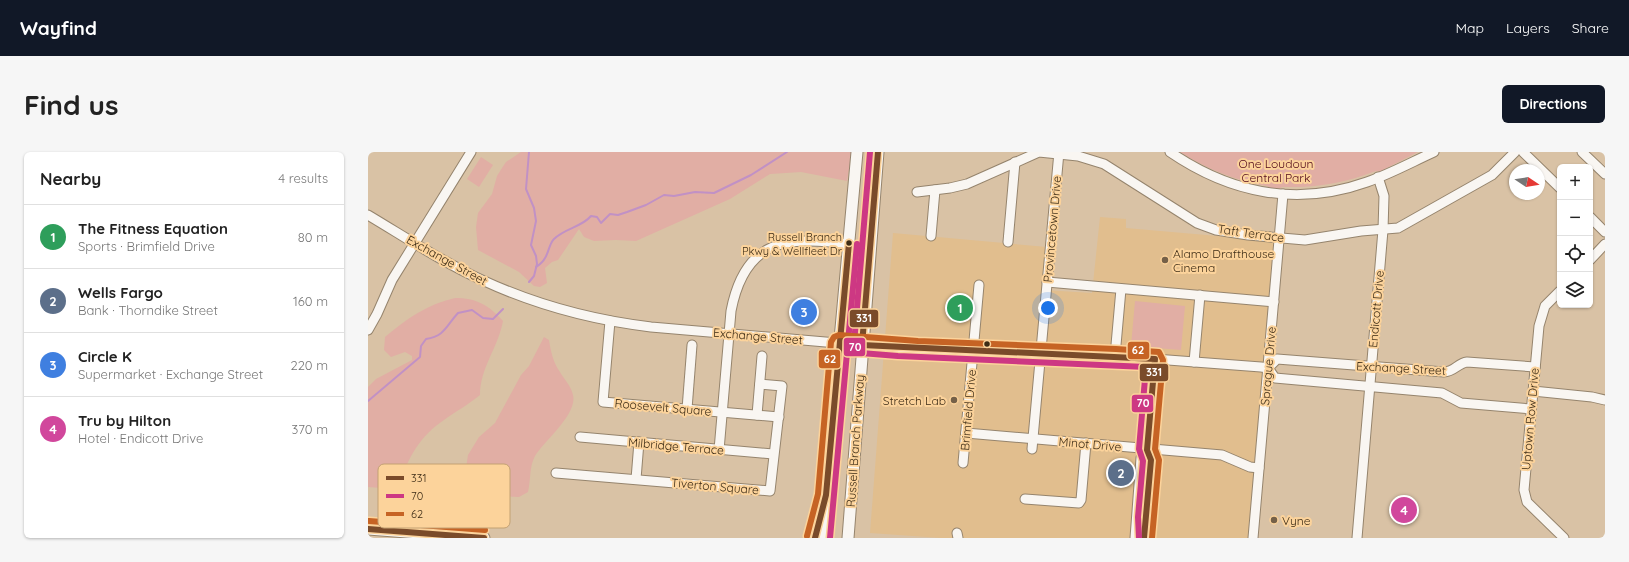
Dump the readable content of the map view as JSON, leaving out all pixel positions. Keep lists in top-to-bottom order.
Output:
{
  "streets": {
    "main road": ["Russell Branch Parkway"],
    "street": [
      "Provincetown Drive",
      "Taft Terrace",
      "Exchange Street",
      "Endicott Drive",
      "Sprague Drive",
      "Roosevelt Square",
      "Brimfield Drive",
      "Uptown Row Drive",
      "Minot Drive",
      "Milbridge Terrace",
      "Tiverton Square"
    ]
  },
  "crossings": [
    ["Provincetown Drive", "Taft Terrace"],
    ["Provincetown Drive", "Exchange Street"],
    ["Provincetown Drive", "Minot Drive"],
    ["Taft Terrace", "Endicott Drive"],
    ["Taft Terrace", "Sprague Drive"],
    ["Exchange Street", "Endicott Drive"],
    ["Exchange Street", "Sprague Drive"],
    ["Exchange Street", "Roosevelt Square"],
    ["Exchange Street", "Brimfield Drive"],
    ["Exchange Street", "Uptown Row Drive"],
    ["Exchange Street", "Russell Branch Parkway"],
    ["Sprague Drive", "Minot Drive"],
    ["Roosevelt Square", "Tiverton Square"],
    ["Brimfield Drive", "Minot Drive"],
    ["Milbridge Terrace", "Tiverton Square"]
  ],
  "parks": ["One Loudoun Central Park"],
  "places": [
    "Russell Branch Pkwy & Wellfleet Dr",
    "Alamo Drafthouse Cinema",
    "Stretch Lab",
    "Vyne"
  ],
  "lines": ["transit line 331", "transit line 70", "transit line 62"],
  "legend": ["331", "70", "62"],
  "north": "right",
  "page": {
    "header": "Wayfind",
    "nav": ["Map", "Layers", "Share"],
    "buttons": "Directions",
    "title": "Find us",
    "heading": ["Nearby", "4 results"],
    "map_buttons": ["+", "−"],
    "list": [
      {
        "mark": "1",
        "name": "The Fitness Equation",
        "note": "Sports · Brimfield Drive",
        "value": "80 m"
      },
      {
        "mark": "2",
        "name": "Wells Fargo",
        "note": "Bank · Thorndike Street",
        "value": "160 m"
      },
      {
        "mark": "3",
        "name": "Circle K",
        "note": "Supermarket · Exchange Street",
        "value": "220 m"
      },
      {
        "mark": "4",
        "name": "Tru by Hilton",
        "note": "Hotel · Endicott Drive",
        "value": "370 m"
      }
    ],
    "pins": [
      "1",
      "3",
      "2",
      "4"
    ]
  }
}
